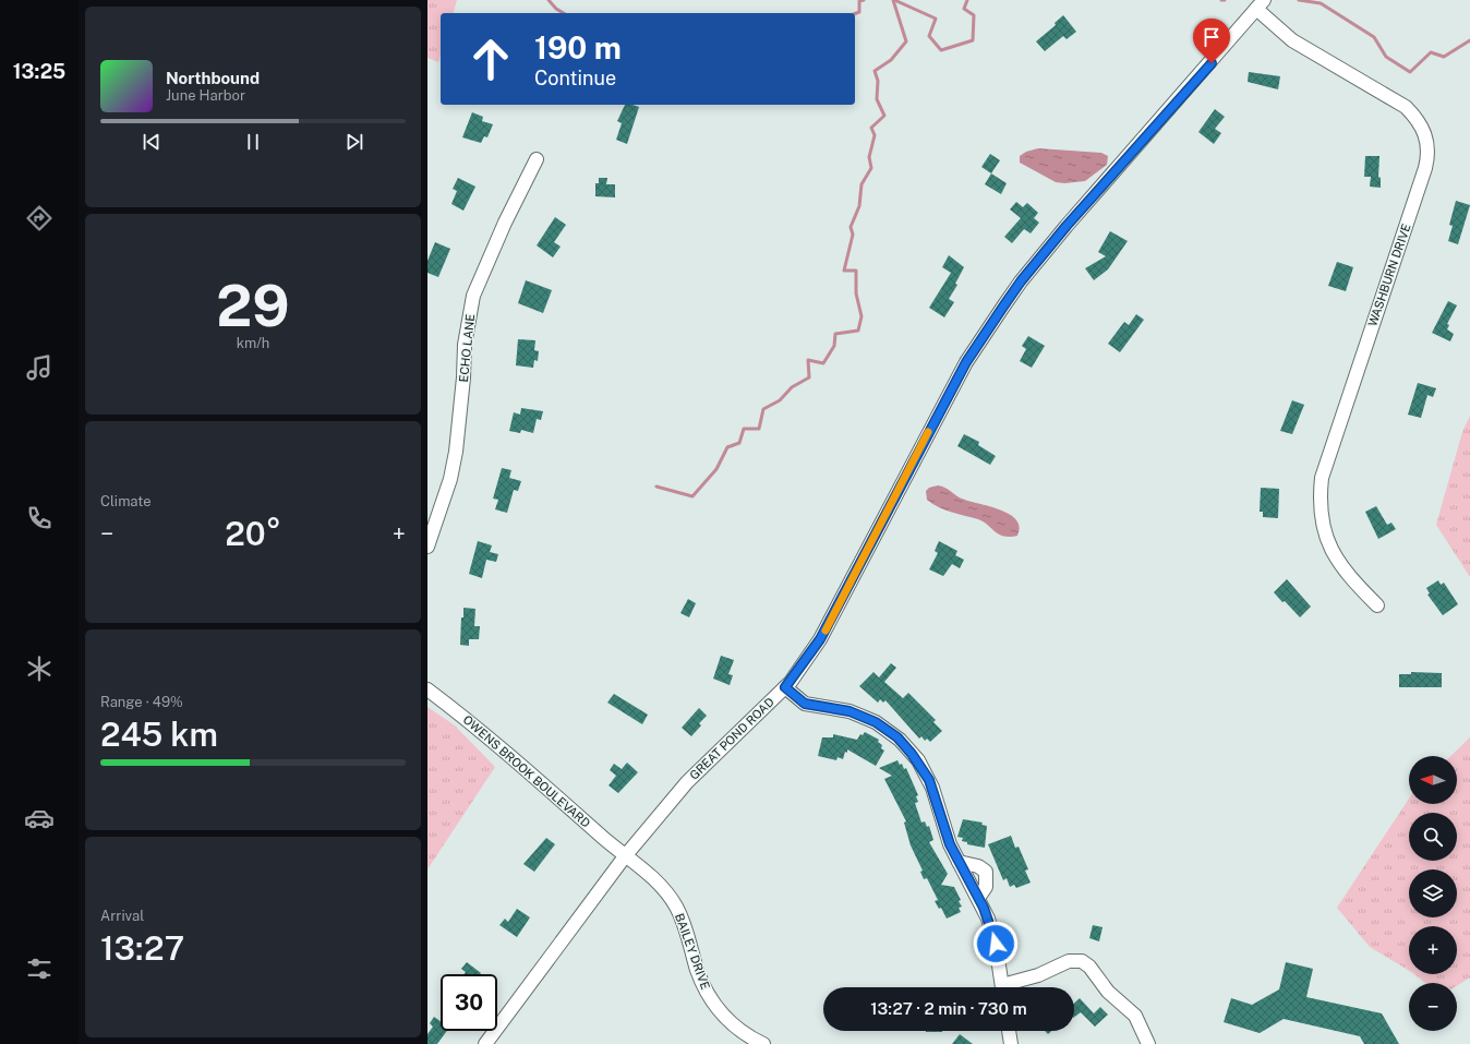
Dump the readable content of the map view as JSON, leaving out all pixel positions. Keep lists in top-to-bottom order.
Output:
{
  "streets": {
    "street": [
      "WASHBURN DRIVE",
      "ECHO LANE",
      "GREAT POND ROAD",
      "OWENS BROOK BOULEVARD",
      "BAILEY DRIVE"
    ]
  },
  "crossings": [
    ["WASHBURN DRIVE", "GREAT POND ROAD"],
    ["GREAT POND ROAD", "OWENS BROOK BOULEVARD"],
    ["GREAT POND ROAD", "BAILEY DRIVE"],
    ["OWENS BROOK BOULEVARD", "BAILEY DRIVE"]
  ],
  "north": "left",
  "page": {
    "tabs": "13:25",
    "turn": ["190 m", "Continue"],
    "song": ["Northbound", "June Harbor"],
    "tile": [
      ["29", "km/h"],
      "Climate",
      ["Range · 49%", "245 km"],
      ["Arrival", "13:27"]
    ],
    "heat": ["−", "20°", "+"],
    "map_buttons": ["+", "−"],
    "limit": "30",
    "trip": "13:27 · 2 min · 730 m"
  }
}
